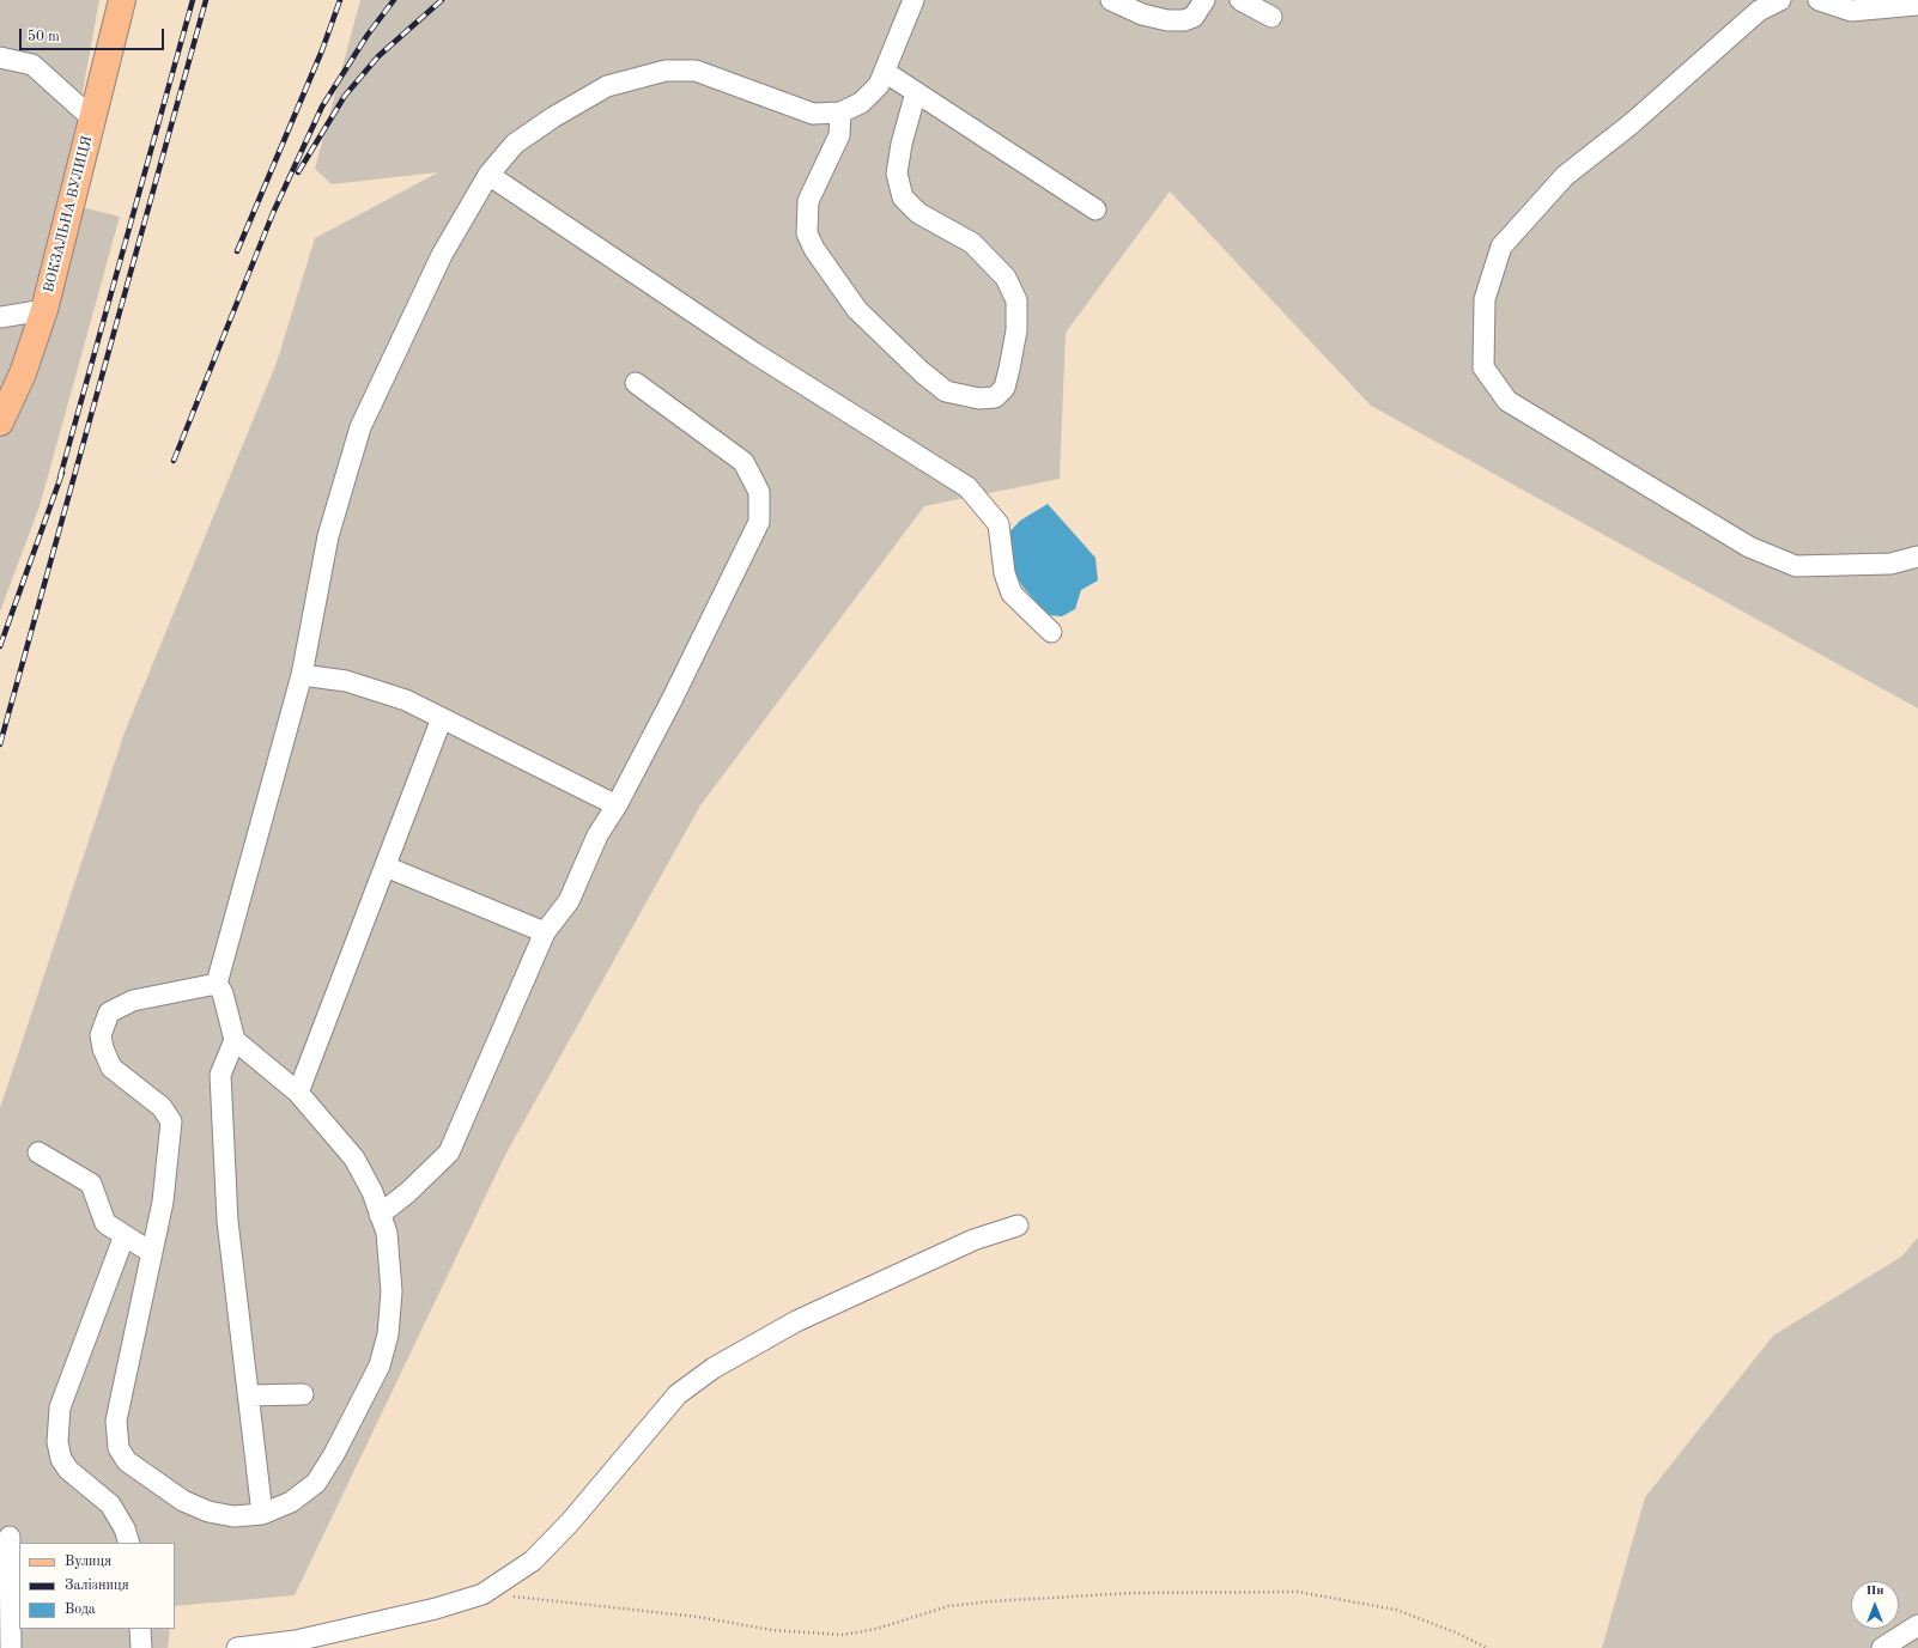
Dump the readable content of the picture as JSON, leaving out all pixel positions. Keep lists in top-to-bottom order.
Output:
{
  "streets": {
    "main road": ["ВОКЗАЛЬНА ВУЛИЦЯ"]
  },
  "legend": ["Вулиця", "Залізниця", "Вода"],
  "scale_bar": "50 m",
  "north": "top"
}
